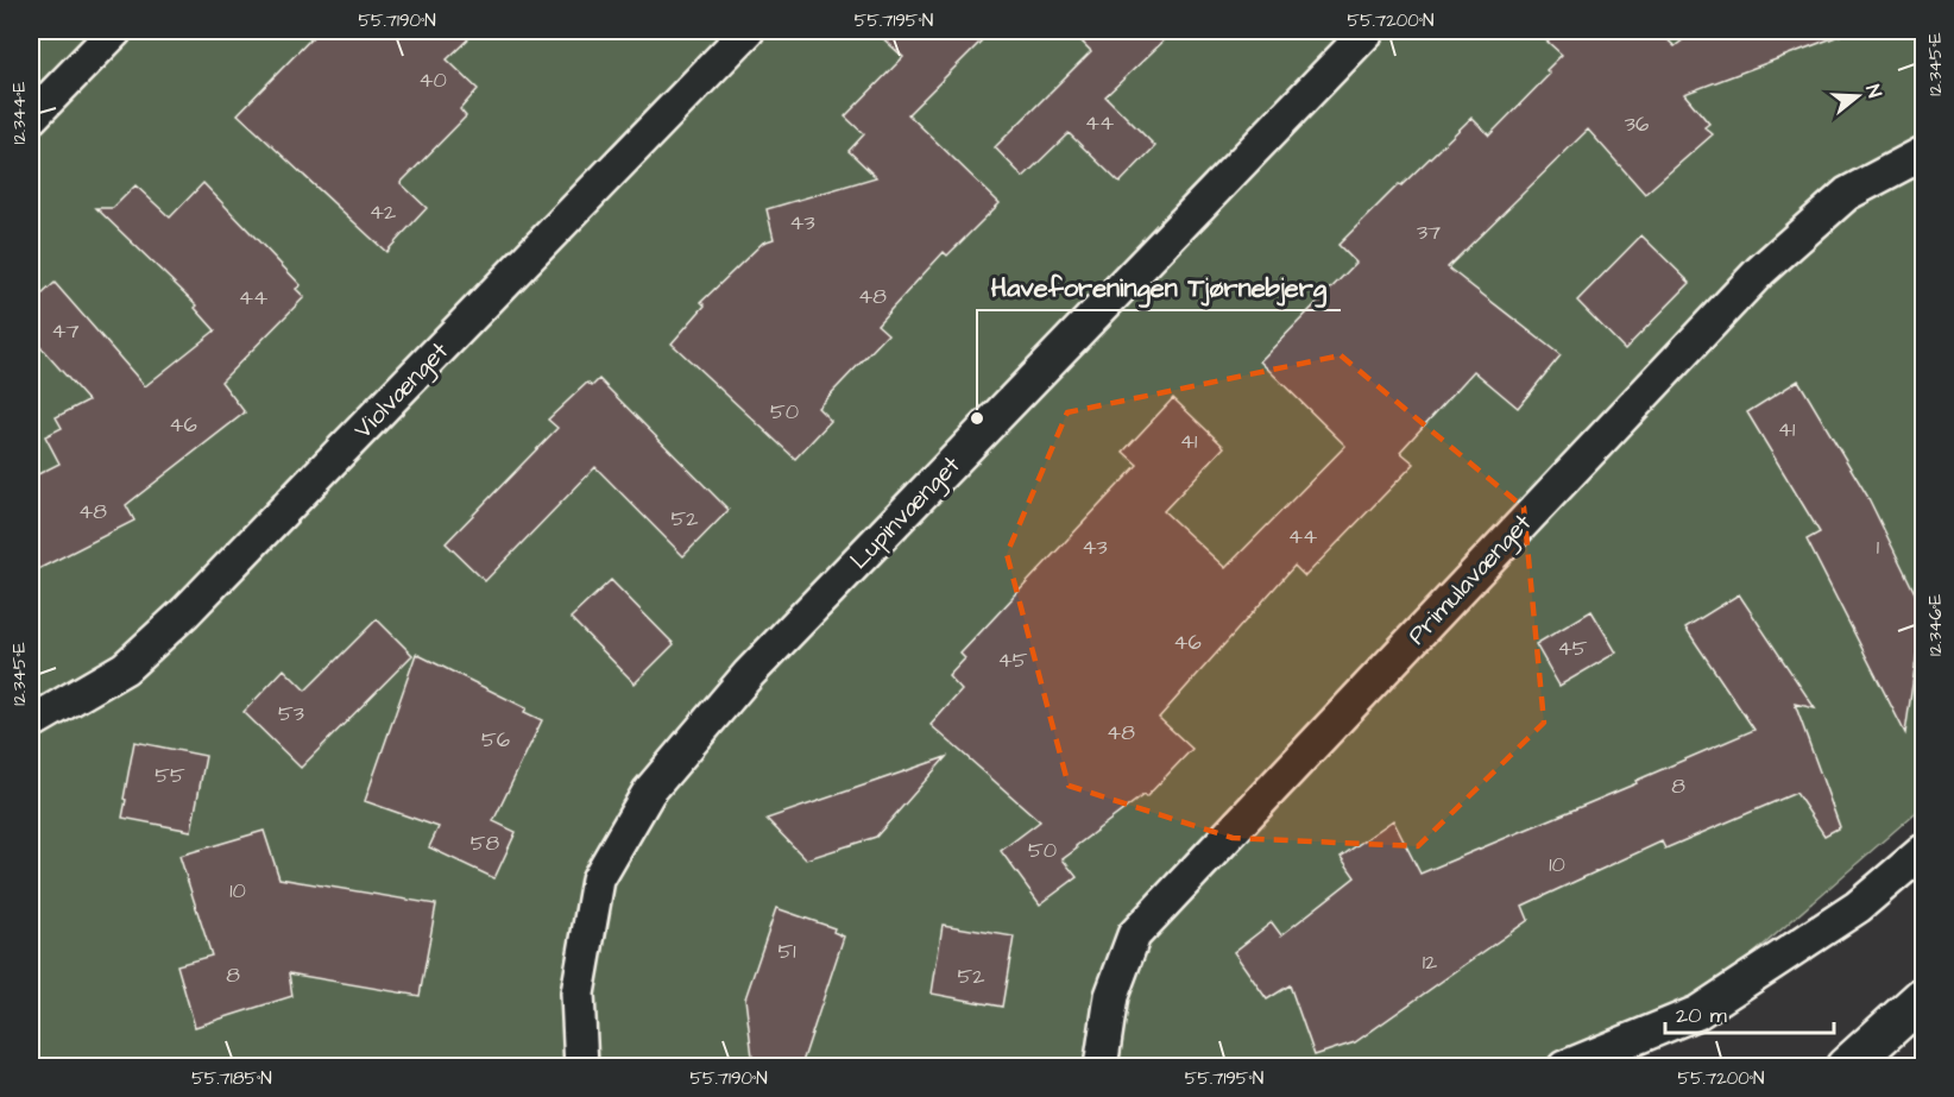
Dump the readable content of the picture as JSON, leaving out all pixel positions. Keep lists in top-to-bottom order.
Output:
{
  "streets": {
    "lane": ["Violvænget", "Lupinvænget", "Primulavænget"]
  },
  "places": ["Haveforeningen Tjørnebjerg"],
  "house_numbers": [
    "40",
    "44",
    "36",
    "42",
    "43",
    "37",
    "48",
    "44",
    "47",
    "50",
    "46",
    "41",
    "41",
    "48",
    "52",
    "44",
    "43",
    "1",
    "46",
    "45",
    "45",
    "53",
    "48",
    "56",
    "55",
    "8",
    "58",
    "50",
    "10",
    "10",
    "51",
    "12",
    "8",
    "52"
  ],
  "scale_bar": "20 m",
  "north": "right",
  "coordinates": [
    "55.7190°N",
    "55.7195°N",
    "55.7200°N",
    "12.345°E",
    "12.344°E",
    "12.346°E",
    "55.7185°N"
  ]
}
